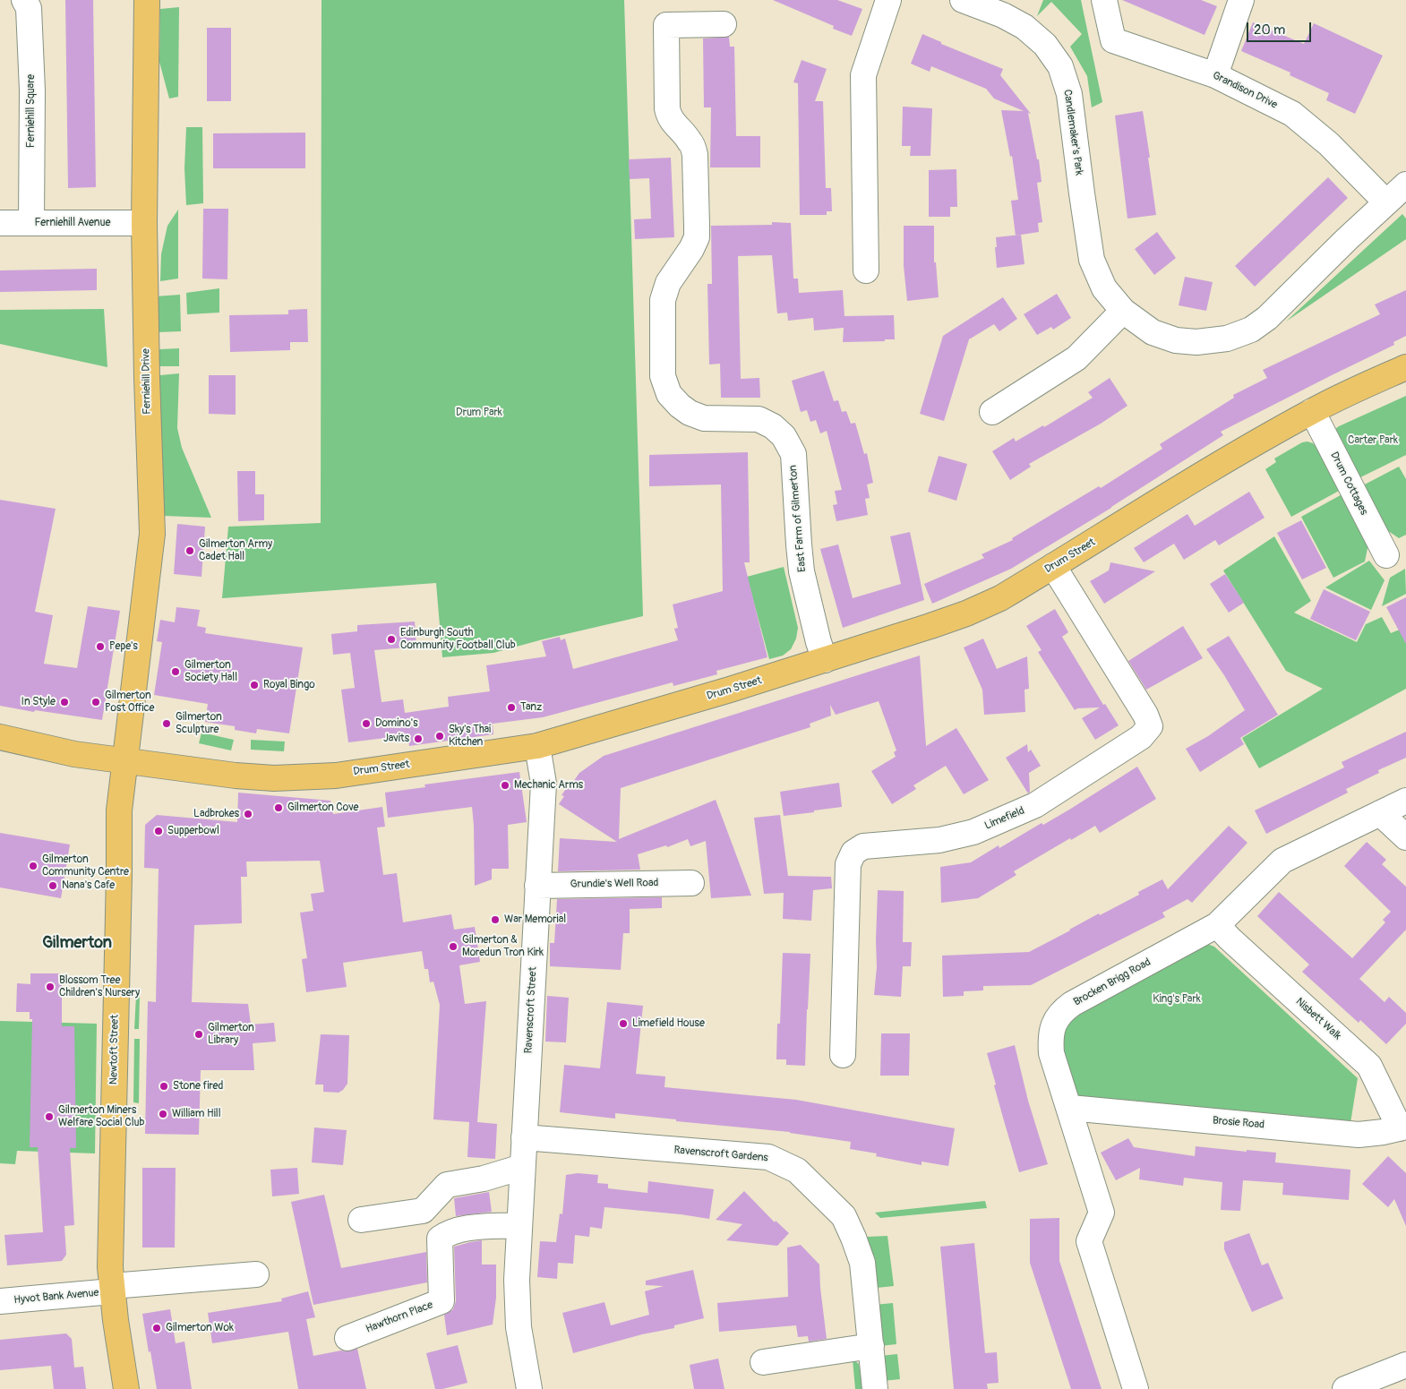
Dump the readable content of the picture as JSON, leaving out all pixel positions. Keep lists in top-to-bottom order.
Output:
{
  "streets": {
    "main road": ["Ferniehill Drive", "Drum Street", "Newtoft Street"],
    "street": [
      "Grandison Drive",
      "Ferniehill Square",
      "Candlemaker's Park",
      "Ferniehill Avenue",
      "Drum Cottages",
      "East Farm of Gilmerton",
      "Limefield",
      "Grundie's Well Road",
      "Brocken Brigg Road",
      "Ravenscroft Street",
      "Nisbett Walk",
      "Brosie Road",
      "Ravenscroft Gardens",
      "Hyvot Bank Avenue",
      "Hawthorn Place"
    ]
  },
  "crossings": [
    ["Grandison Drive", "Candlemaker's Park"],
    ["Ferniehill Square", "Ferniehill Avenue"],
    ["Ferniehill Avenue", "Ferniehill Drive"],
    ["Ferniehill Drive", "Drum Street"],
    ["Ferniehill Drive", "Newtoft Street"],
    ["Drum Cottages", "Drum Street"],
    ["East Farm of Gilmerton", "Drum Street"],
    ["Drum Street", "Limefield"],
    ["Drum Street", "Ravenscroft Street"],
    ["Drum Street", "Newtoft Street"],
    ["Grundie's Well Road", "Ravenscroft Street"],
    ["Brocken Brigg Road", "Nisbett Walk"],
    ["Brocken Brigg Road", "Brosie Road"],
    ["Ravenscroft Street", "Ravenscroft Gardens"],
    ["Ravenscroft Street", "Hawthorn Place"],
    ["Nisbett Walk", "Brosie Road"],
    ["Newtoft Street", "Hyvot Bank Avenue"]
  ],
  "districts": ["Gilmerton"],
  "parks": ["Drum Park", "Carter Park", "King's Park"],
  "places": [
    "Gilmerton Army Cadet Hall",
    "Edinburgh South Community Football Club",
    "Pepe's",
    "Gilmerton Society Hall",
    "Royal Bingo",
    "In Style",
    "Gilmerton Post Office",
    "Tanz",
    "Gilmerton Sculpture",
    "Domino's",
    "Sky's Thai Kitchen",
    "Javits",
    "Mechanic Arms",
    "Gilmerton Cove",
    "Ladbrokes",
    "Supperbowl",
    "Gilmerton Community Centre",
    "Nana's Cafe",
    "War Memorial",
    "Gilmerton & Moredun Tron Kirk",
    "Blossom Tree Children's Nursery",
    "Limefield House",
    "Gilmerton Library",
    "Stone fired",
    "William Hill",
    "Gilmerton Miners Welfare Social Club",
    "Gilmerton Wok"
  ],
  "scale_bar": "20 m"
}
